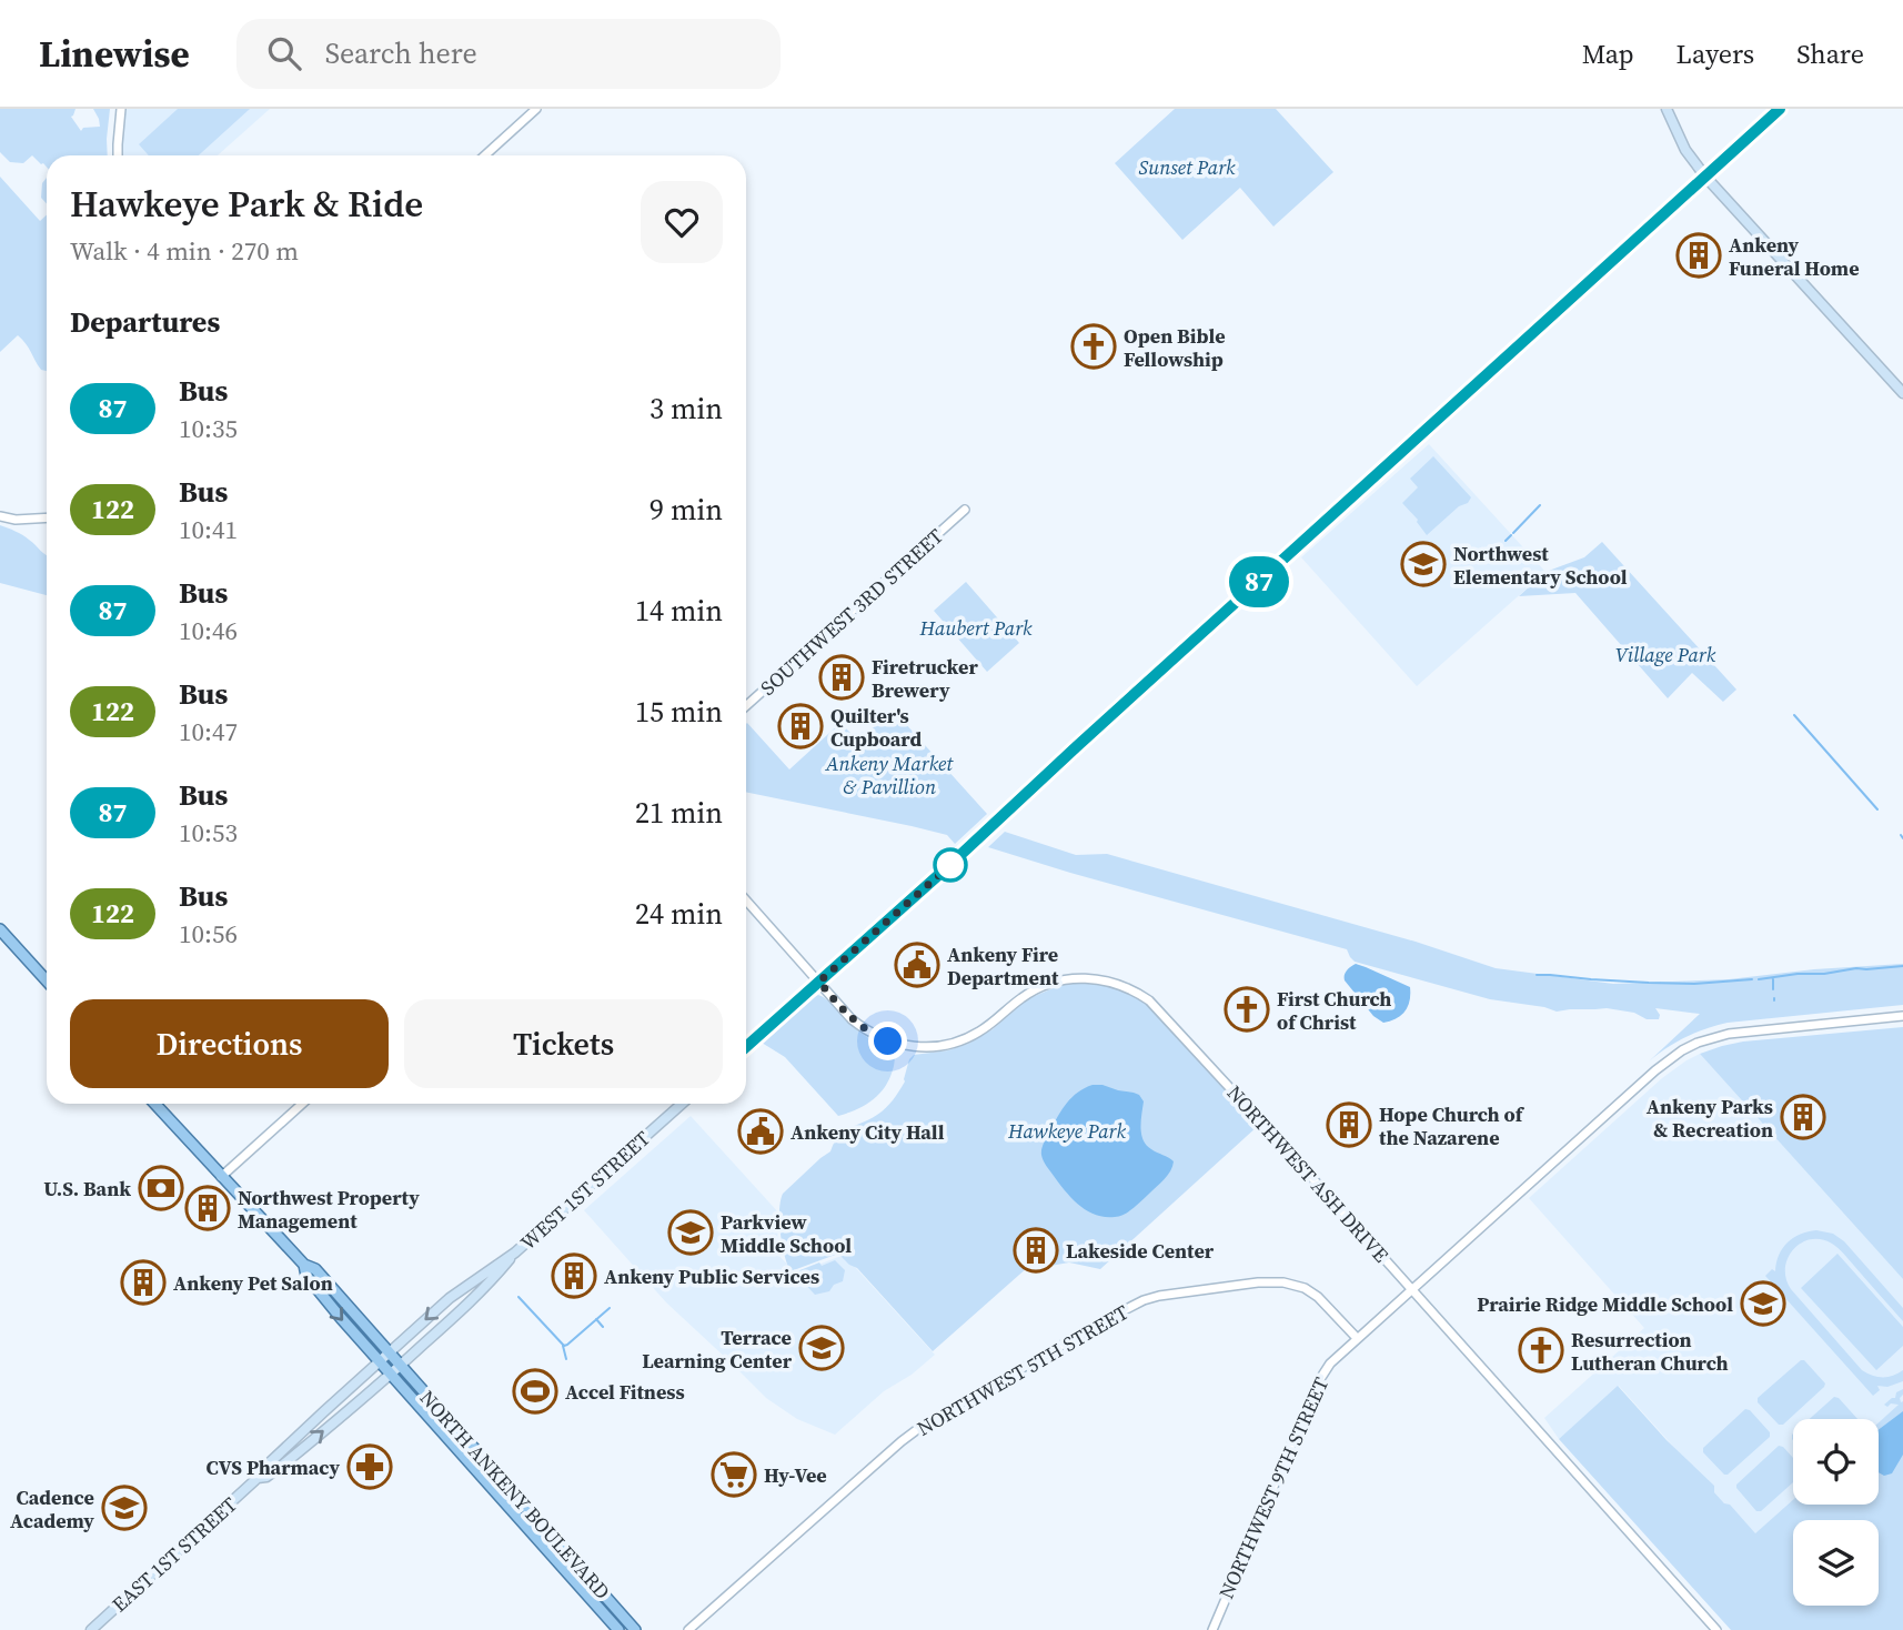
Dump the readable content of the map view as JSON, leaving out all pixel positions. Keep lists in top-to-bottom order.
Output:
{
  "streets": {
    "main road": ["WEST 1ST STREET", "NORTH ANKENY BOULEVARD", "EAST 1ST STREET"],
    "street": [
      "SOUTHWEST 3RD STREET",
      "NORTHWEST ASH DRIVE",
      "NORTHWEST 5TH STREET",
      "NORTHWEST 9TH STREET"
    ]
  },
  "crossings": [
    ["NORTHWEST ASH DRIVE", "NORTHWEST 9TH STREET"],
    ["WEST 1ST STREET", "NORTH ANKENY BOULEVARD"],
    ["WEST 1ST STREET", "EAST 1ST STREET"],
    ["NORTHWEST 5TH STREET", "NORTHWEST 9TH STREET"],
    ["NORTH ANKENY BOULEVARD", "EAST 1ST STREET"]
  ],
  "parks": [
    "Sunset Park",
    "Haubert Park",
    "Village Park",
    "Ankeny Market & Pavillion",
    "Hawkeye Park"
  ],
  "places": {
    "building": [
      "Ankeny Funeral Home",
      "Firetrucker Brewery",
      "Quilter's Cupboard",
      "Ankeny Parks & Recreation",
      "Hope Church of the Nazarene",
      "Northwest Property Management",
      "Lakeside Center",
      "Ankeny Public Services",
      "Ankeny Pet Salon"
    ],
    "church": ["Open Bible Fellowship", "First Church of Christ", "Resurrection Lutheran Church"],
    "school or university": [
      "Northwest Elementary School",
      "Parkview Middle School",
      "Prairie Ridge Middle School",
      "Terrace Learning Center",
      "Cadence Academy"
    ],
    "public building": ["Ankeny Fire Department", "Ankeny City Hall"],
    "bank": ["U.S. Bank"],
    "sports": ["Accel Fitness"],
    "pharmacy": ["CVS Pharmacy"],
    "supermarket": ["Hy-Vee"]
  },
  "lines": ["bus line 87"],
  "page": {
    "header": "Linewise",
    "search": "Search here",
    "nav": ["Map", "Layers", "Share"],
    "on_map": "87",
    "heading": [
      ["Hawkeye Park & Ride", "Walk · 4 min · 270 m"],
      "Departures"
    ],
    "list": [
      {
        "mark": "87",
        "name": "Bus",
        "note": "10:35",
        "value": "3 min"
      },
      {
        "mark": "122",
        "name": "Bus",
        "note": "10:41",
        "value": "9 min"
      },
      {
        "mark": "87",
        "name": "Bus",
        "note": "10:46",
        "value": "14 min"
      },
      {
        "mark": "122",
        "name": "Bus",
        "note": "10:47",
        "value": "15 min"
      },
      {
        "mark": "87",
        "name": "Bus",
        "note": "10:53",
        "value": "21 min"
      },
      {
        "mark": "122",
        "name": "Bus",
        "note": "10:56",
        "value": "24 min"
      }
    ],
    "buttons": ["Directions", "Tickets"]
  }
}
